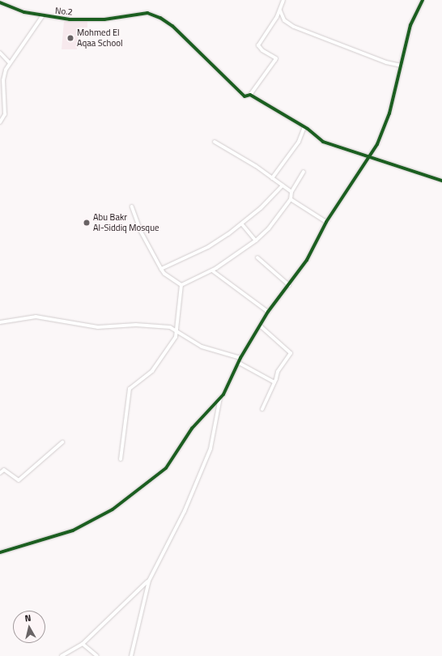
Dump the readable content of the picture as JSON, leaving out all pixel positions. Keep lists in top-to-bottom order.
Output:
{
  "streets": {
    "street": ["No.2"]
  },
  "places": ["Mohmed El Aqaa School", "Abu Bakr Al-Siddiq Mosque"],
  "north": "top"
}
